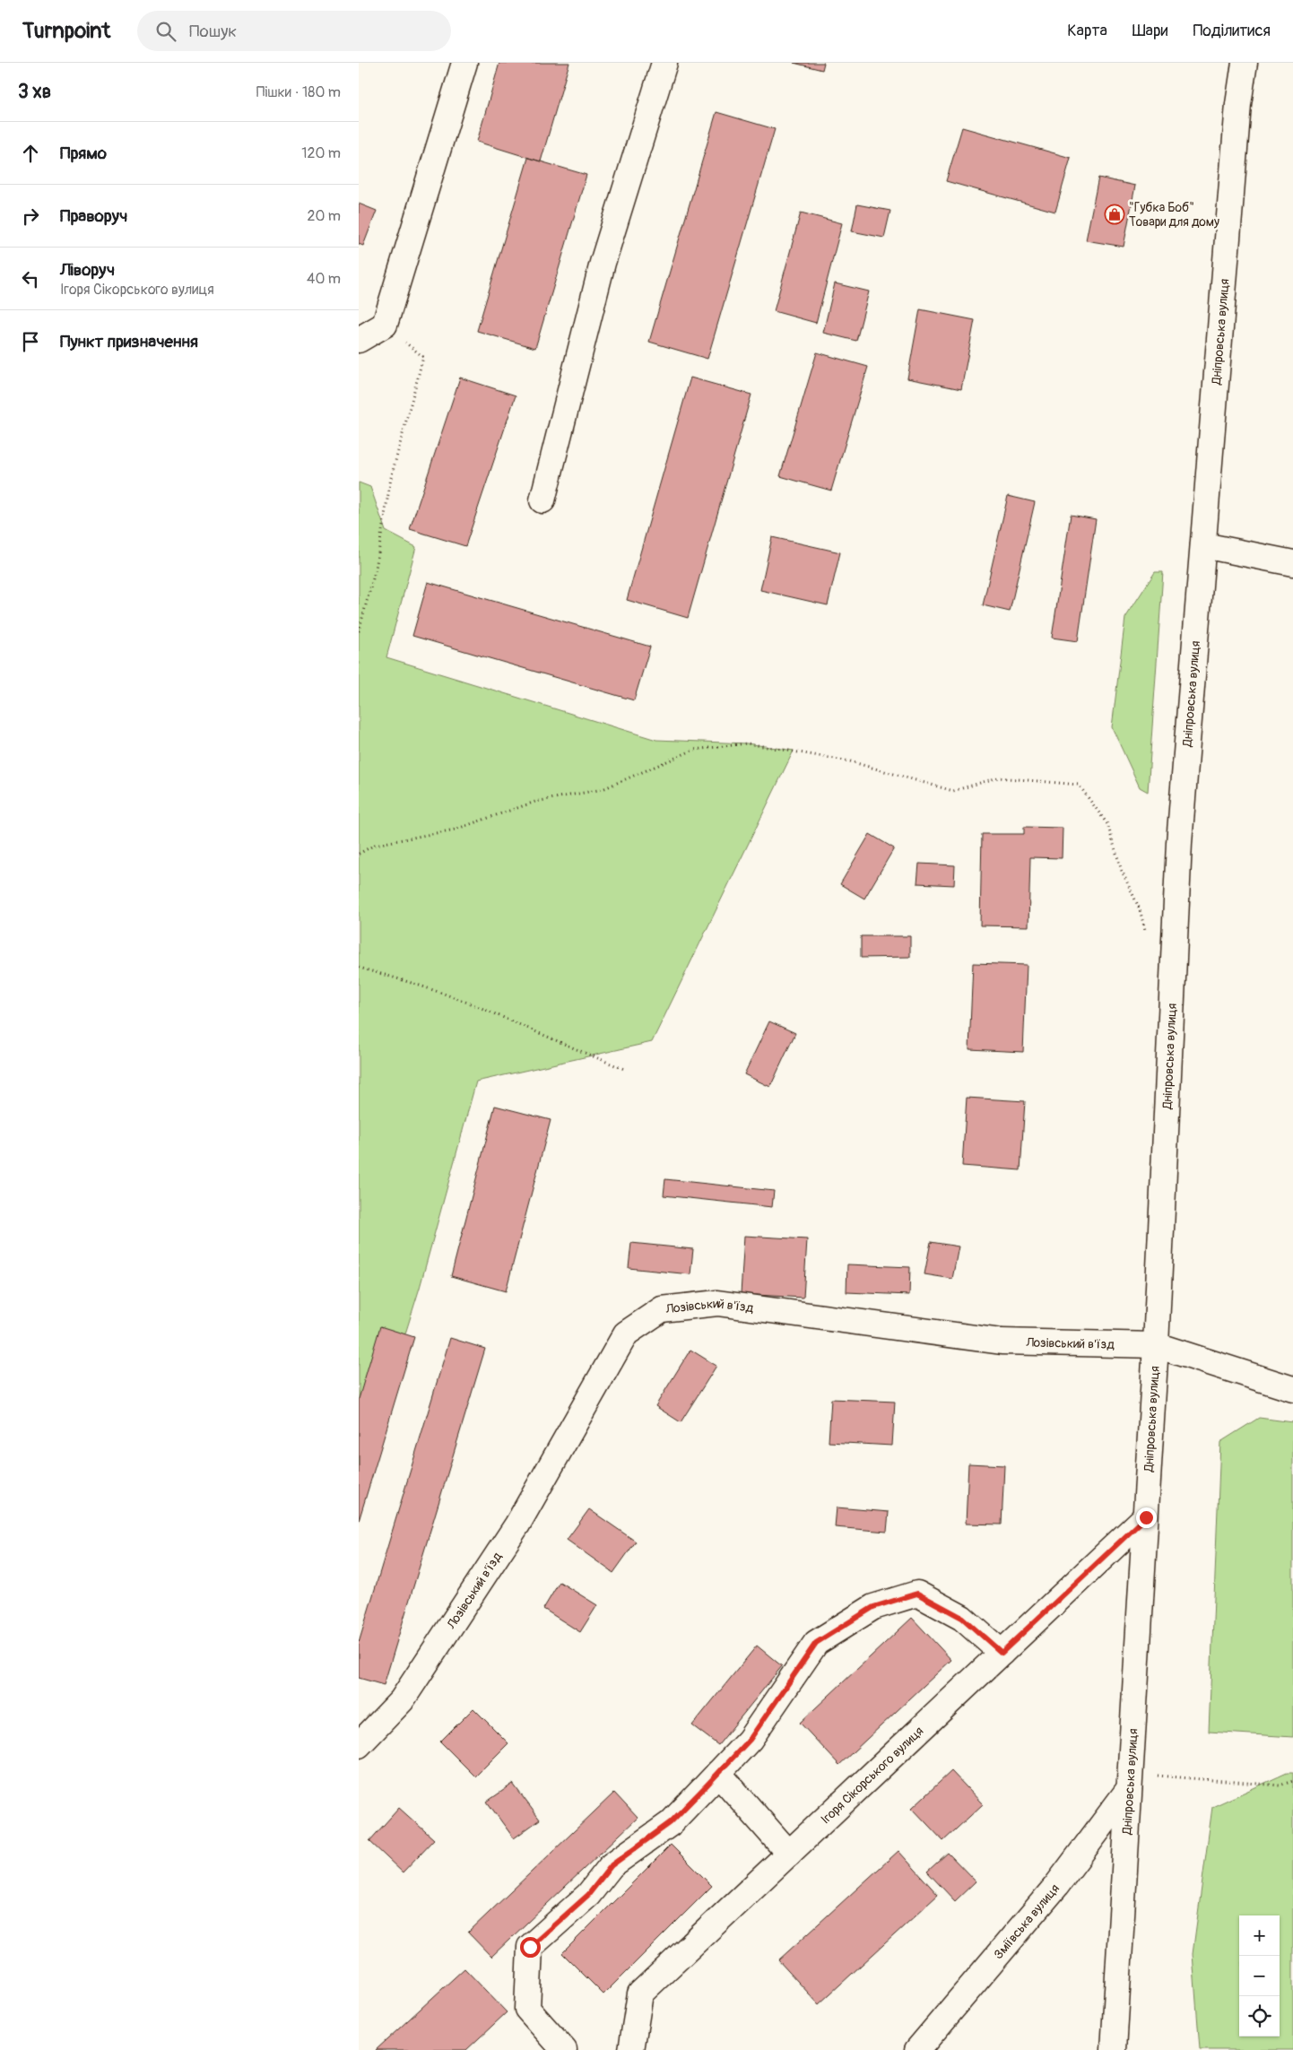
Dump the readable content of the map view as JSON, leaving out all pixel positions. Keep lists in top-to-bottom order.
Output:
{
  "streets": {
    "main road": [
      "Дніпровська вулиця",
      "Лозівський в'їзд",
      "Ігоря Сікорського вулиця",
      "Зміївська вулиця"
    ]
  },
  "crossings": [
    ["Дніпровська вулиця", "Лозівський в'їзд"],
    ["Дніпровська вулиця", "Ігоря Сікорського вулиця"],
    ["Дніпровська вулиця", "Зміївська вулиця"]
  ],
  "places": {
    "shop": ["\"Губка Боб\" Товари для дому"]
  },
  "page": {
    "header": "Turnpoint",
    "search": "Пошук",
    "nav": ["Карта", "Шари", "Поділитися"],
    "heading": ["3 хв", "Пішки · 180 m"],
    "list": [
      ["Прямо", "120 m"],
      ["Праворуч", "20 m"],
      ["Ліворуч", "Ігоря Сікорського вулиця", "40 m"],
      "Пункт призначення"
    ],
    "map_buttons": ["+", "−"]
  }
}
